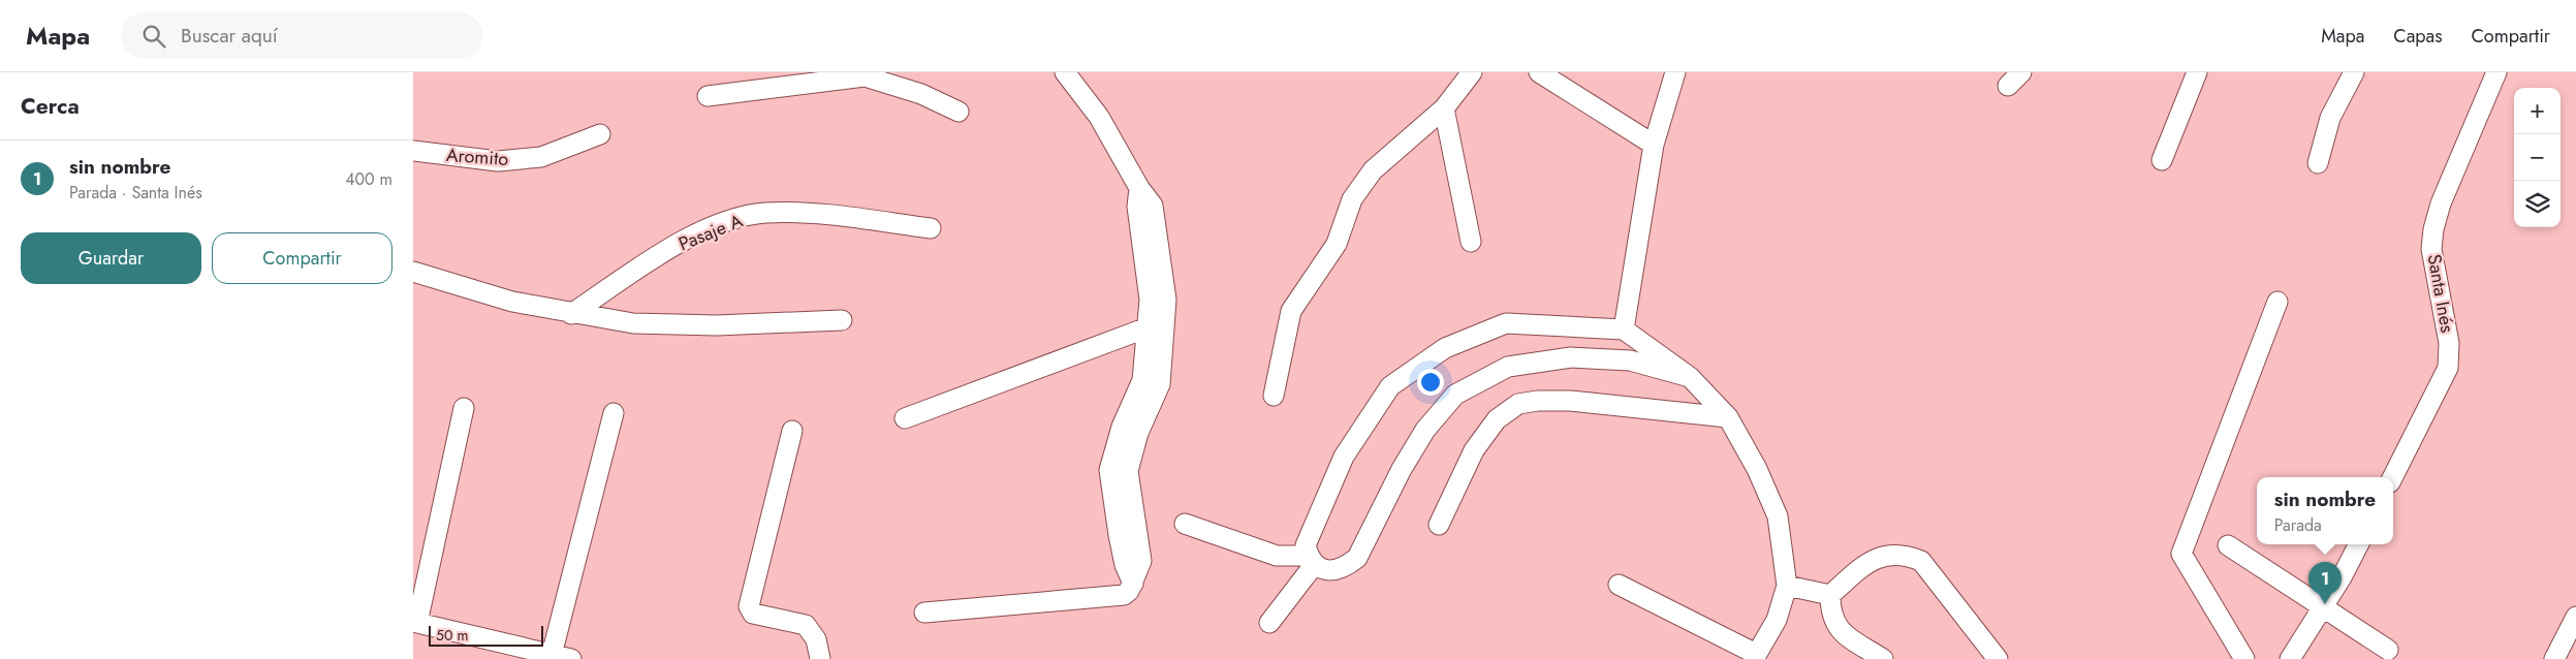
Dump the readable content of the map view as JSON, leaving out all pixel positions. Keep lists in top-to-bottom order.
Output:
{
  "streets": {
    "street": ["Aromito", "Pasaje A", "Santa Inés"]
  },
  "scale_bar": "50 m",
  "page": {
    "header": "Mapa",
    "search": "Buscar aquí",
    "nav": ["Mapa", "Capas", "Compartir"],
    "heading": "Cerca",
    "map_buttons": ["+", "−"],
    "list": [
      {
        "mark": "1",
        "name": "sin nombre",
        "note": "Parada · Santa Inés",
        "value": "400 m"
      }
    ],
    "buttons": ["Guardar", "Compartir"],
    "popup": ["sin nombre", "Parada"],
    "pins": "1",
    "scale": "50 m"
  }
}
